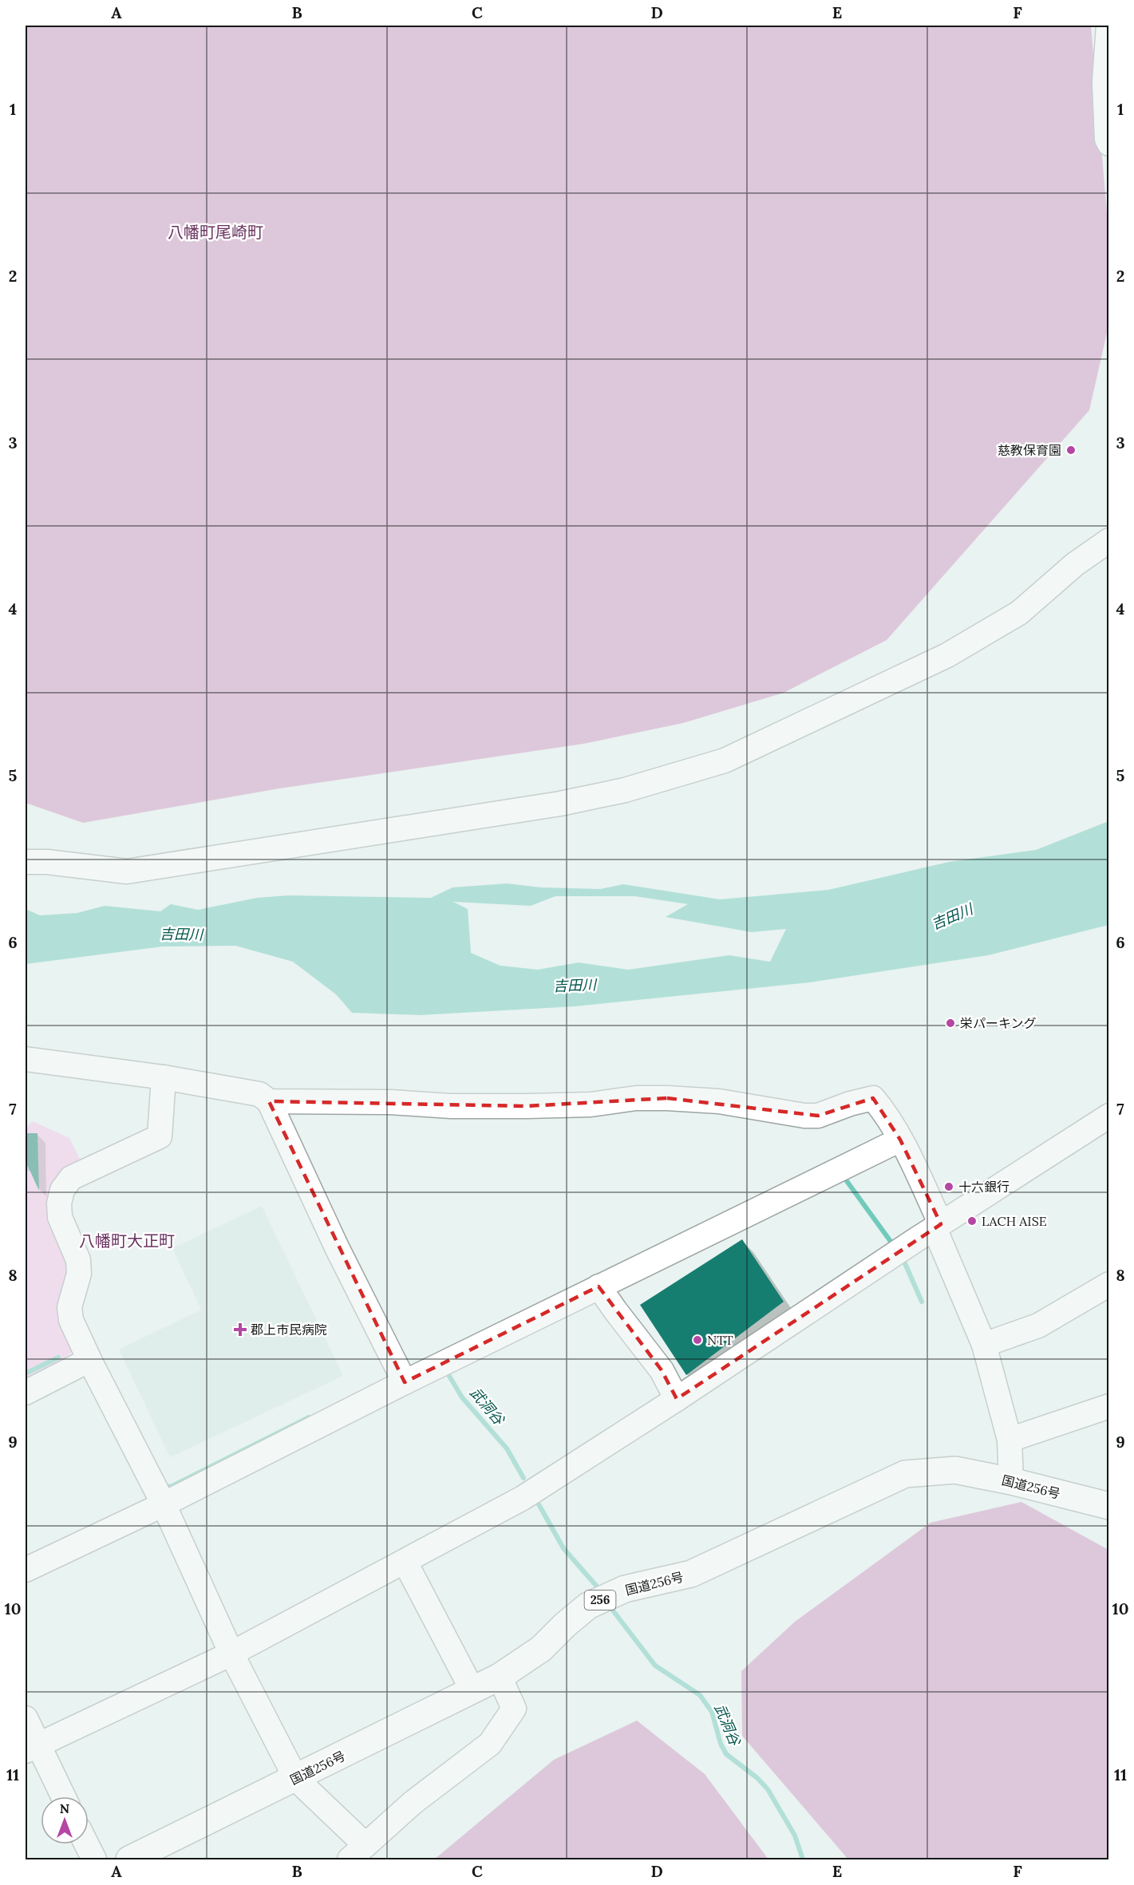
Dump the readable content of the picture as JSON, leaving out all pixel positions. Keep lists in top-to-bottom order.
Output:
{
  "streets": {
    "highway": ["国道256号", "256"]
  },
  "districts": ["八幡町尾崎町", "八幡町大正町"],
  "water": ["吉田川", "武洞谷"],
  "places": {
    "other": [
      "慈教保育園",
      "栄パーキング",
      "十六銀行",
      "LACH AISE",
      "NTT"
    ],
    "health": ["郡上市民病院"]
  },
  "north": "top",
  "grid": {
    "columns": [
      "A",
      "B",
      "C",
      "D",
      "E",
      "F"
    ],
    "rows": [
      "1",
      "2",
      "3",
      "4",
      "5",
      "6",
      "7",
      "8",
      "9",
      "10",
      "11"
    ]
  }
}
